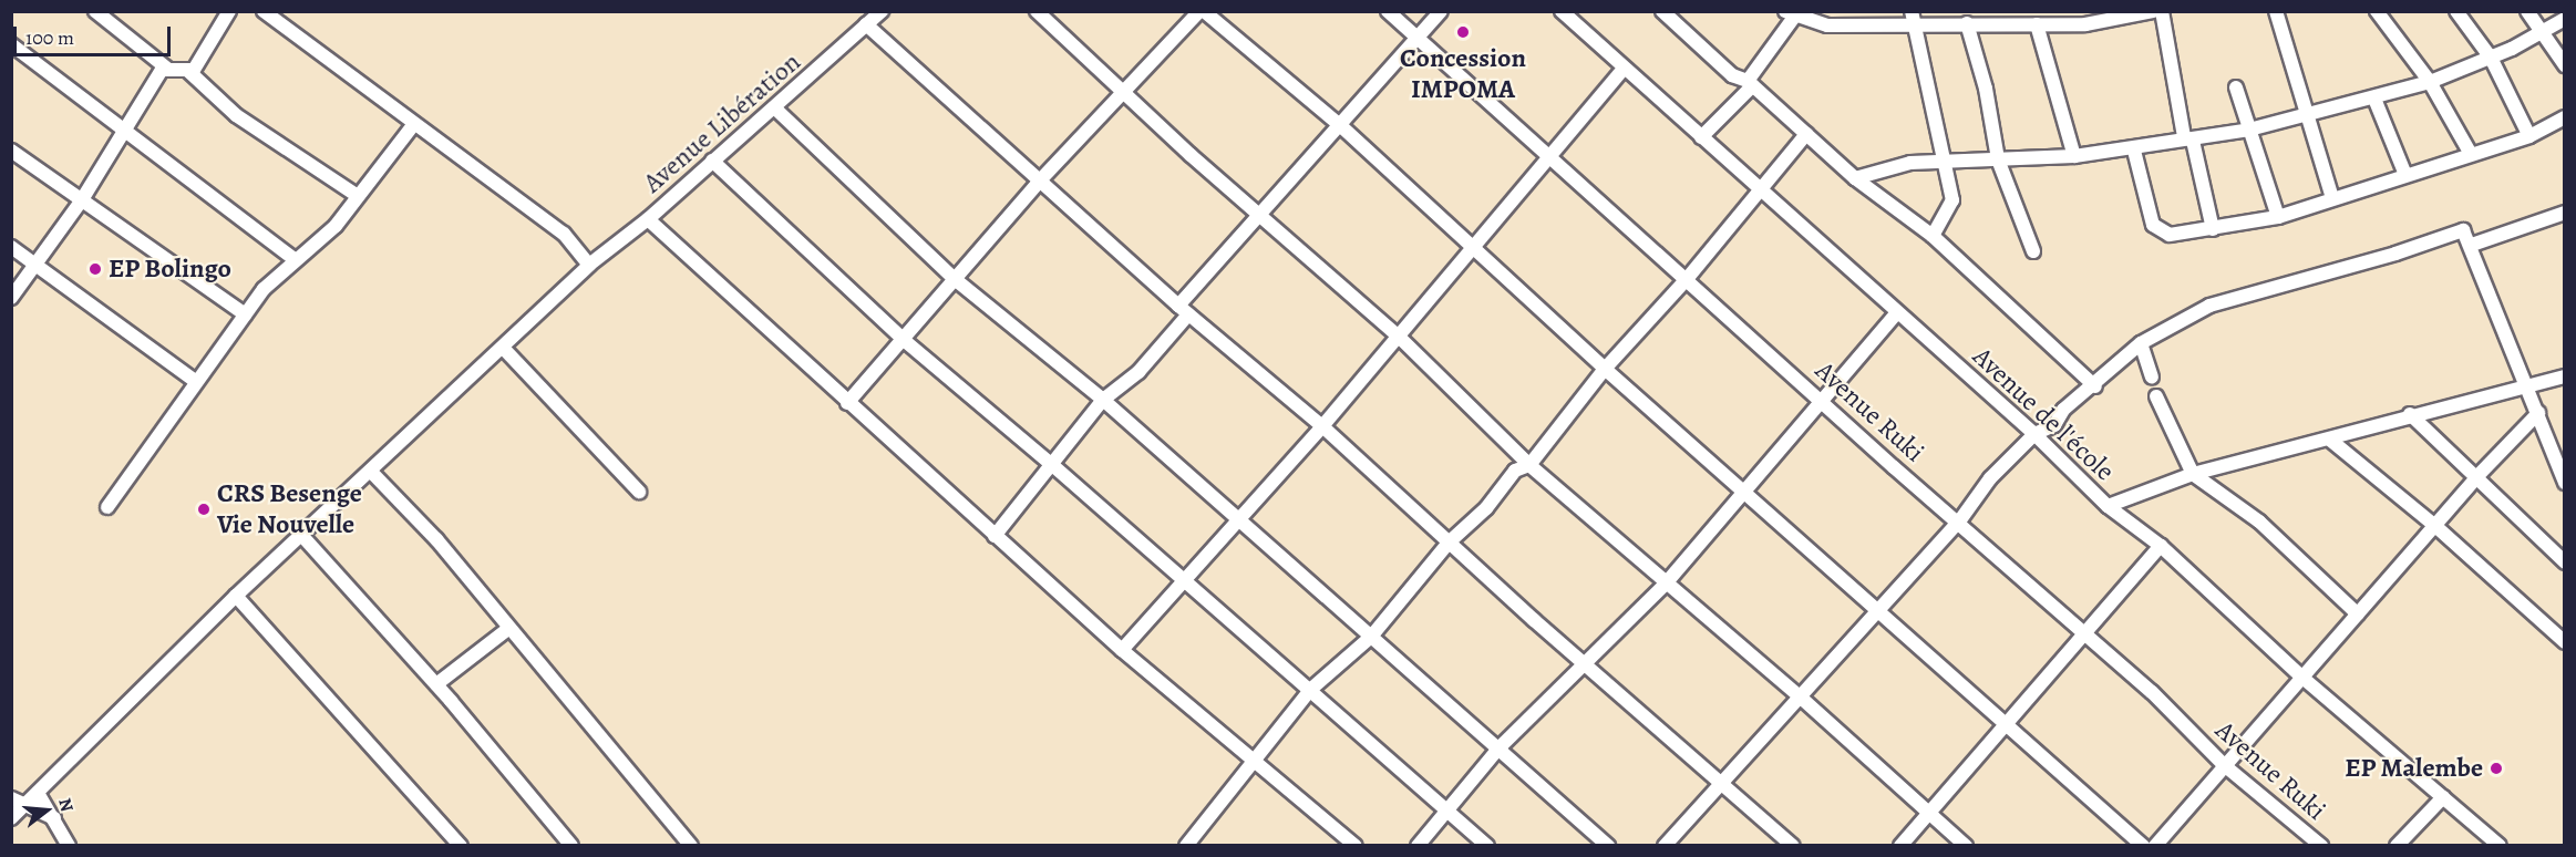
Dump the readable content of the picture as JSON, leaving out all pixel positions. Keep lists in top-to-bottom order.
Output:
{
  "streets": {
    "street": ["Avenue Libération", "Avenue Ruki", "Avenue de l'école"]
  },
  "places": [
    "Concession IMPOMA",
    "EP Bolingo",
    "CRS Besenge Vie Nouvelle",
    "EP Malembe"
  ],
  "scale_bar": "100 m",
  "north": "right"
}
